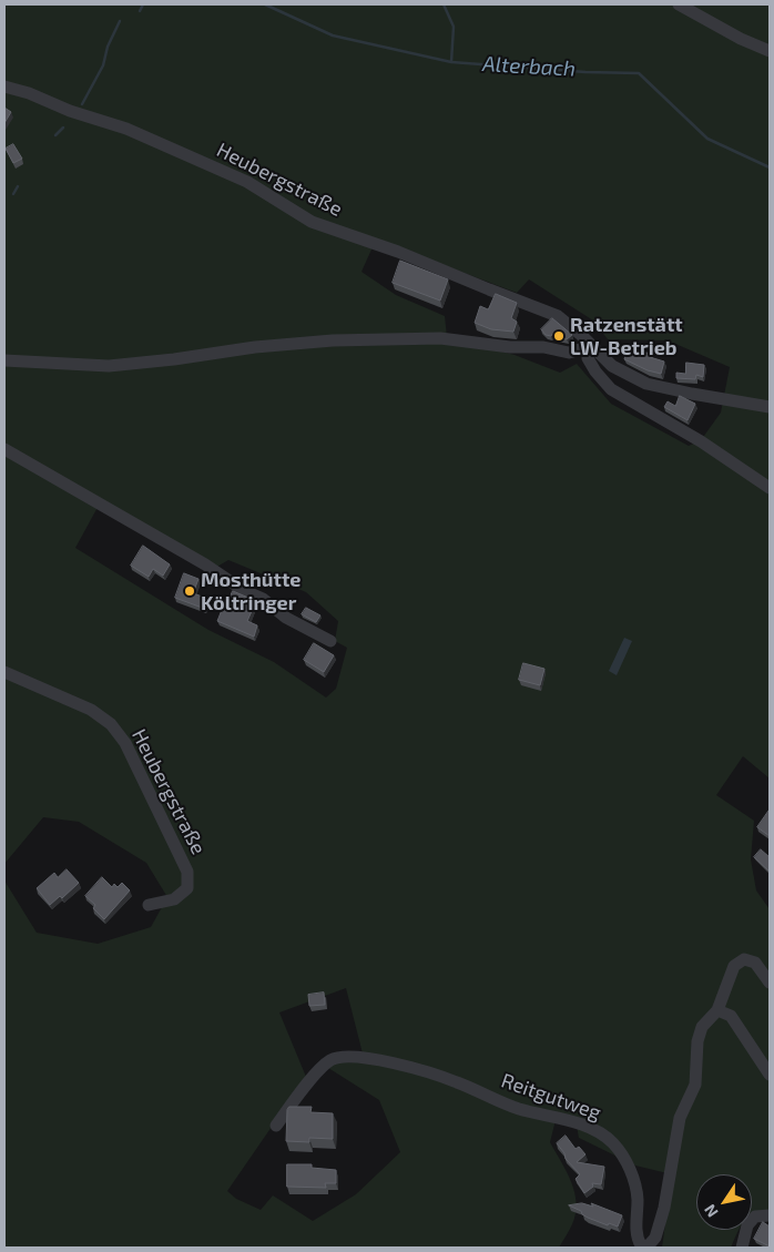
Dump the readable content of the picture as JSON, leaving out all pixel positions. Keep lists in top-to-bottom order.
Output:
{
  "streets": {
    "street": ["Heubergstraße", "Reitgutweg"]
  },
  "water": ["Alterbach"],
  "places": ["Ratzenstätt LW-Betrieb", "Mosthütte Költringer"],
  "north": "bottom left"
}
